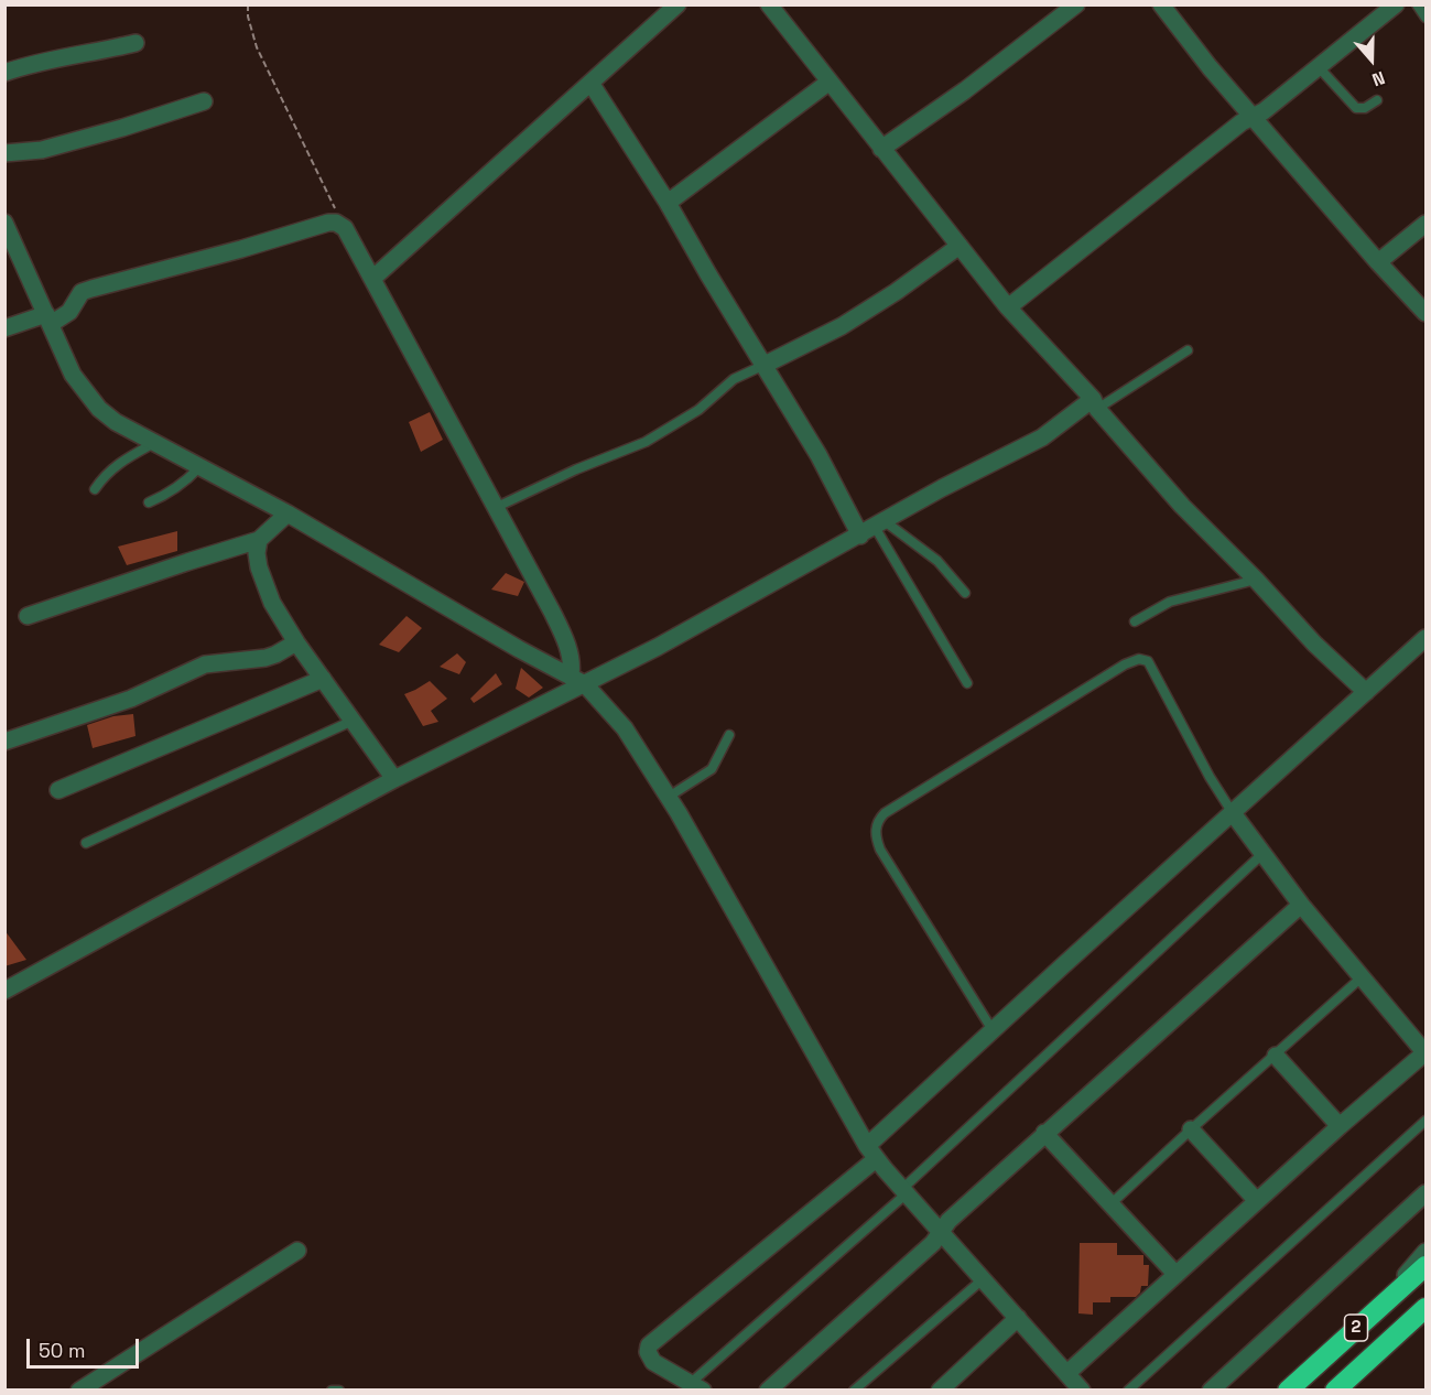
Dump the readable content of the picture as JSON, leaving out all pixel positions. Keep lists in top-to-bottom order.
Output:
{
  "streets": {
    "highway": ["2"]
  },
  "scale_bar": "50 m",
  "north": "bottom"
}
